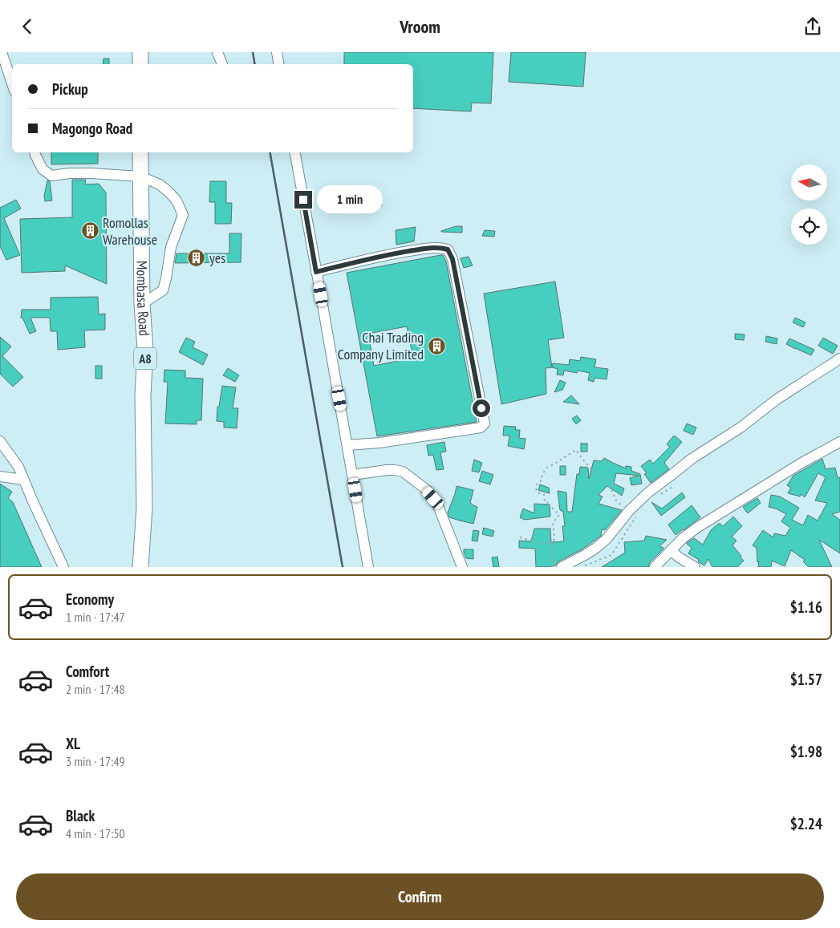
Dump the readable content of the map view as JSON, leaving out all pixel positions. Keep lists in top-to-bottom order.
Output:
{
  "streets": {
    "highway": ["Mombasa Road", "A8"]
  },
  "places": {
    "building": ["Romollas Warehouse", "yes", "Chai Trading Company Limited"]
  },
  "north": "left",
  "page": {
    "header": "Vroom",
    "banner": ["Pickup", "Magongo Road"],
    "bubble": "1 min",
    "list": [
      {
        "name": "Economy",
        "note": "1 min · 17:47",
        "value": "$1.16"
      },
      {
        "name": "Comfort",
        "note": "2 min · 17:48",
        "value": "$1.57"
      },
      {
        "name": "XL",
        "note": "3 min · 17:49",
        "value": "$1.98"
      },
      {
        "name": "Black",
        "note": "4 min · 17:50",
        "value": "$2.24"
      }
    ],
    "buttons": "Confirm"
  }
}
